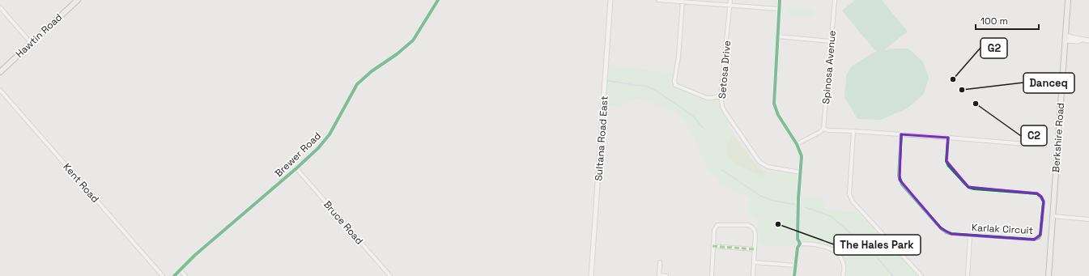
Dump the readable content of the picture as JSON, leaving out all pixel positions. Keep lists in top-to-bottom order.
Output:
{
  "streets": {
    "main road": ["Hawtin Road", "Berkshire Road"],
    "street": [
      "Spinosa Avenue",
      "Setosa Drive",
      "Sultana Road East",
      "Brewer Road",
      "Kent Road",
      "Bruce Road",
      "Karlak Circuit"
    ]
  },
  "crossings": [
    ["Brewer Road", "Bruce Road"]
  ],
  "places": [
    "G2",
    "Danceq",
    "C2",
    "The Hales Park"
  ],
  "scale_bar": "100 m"
}
